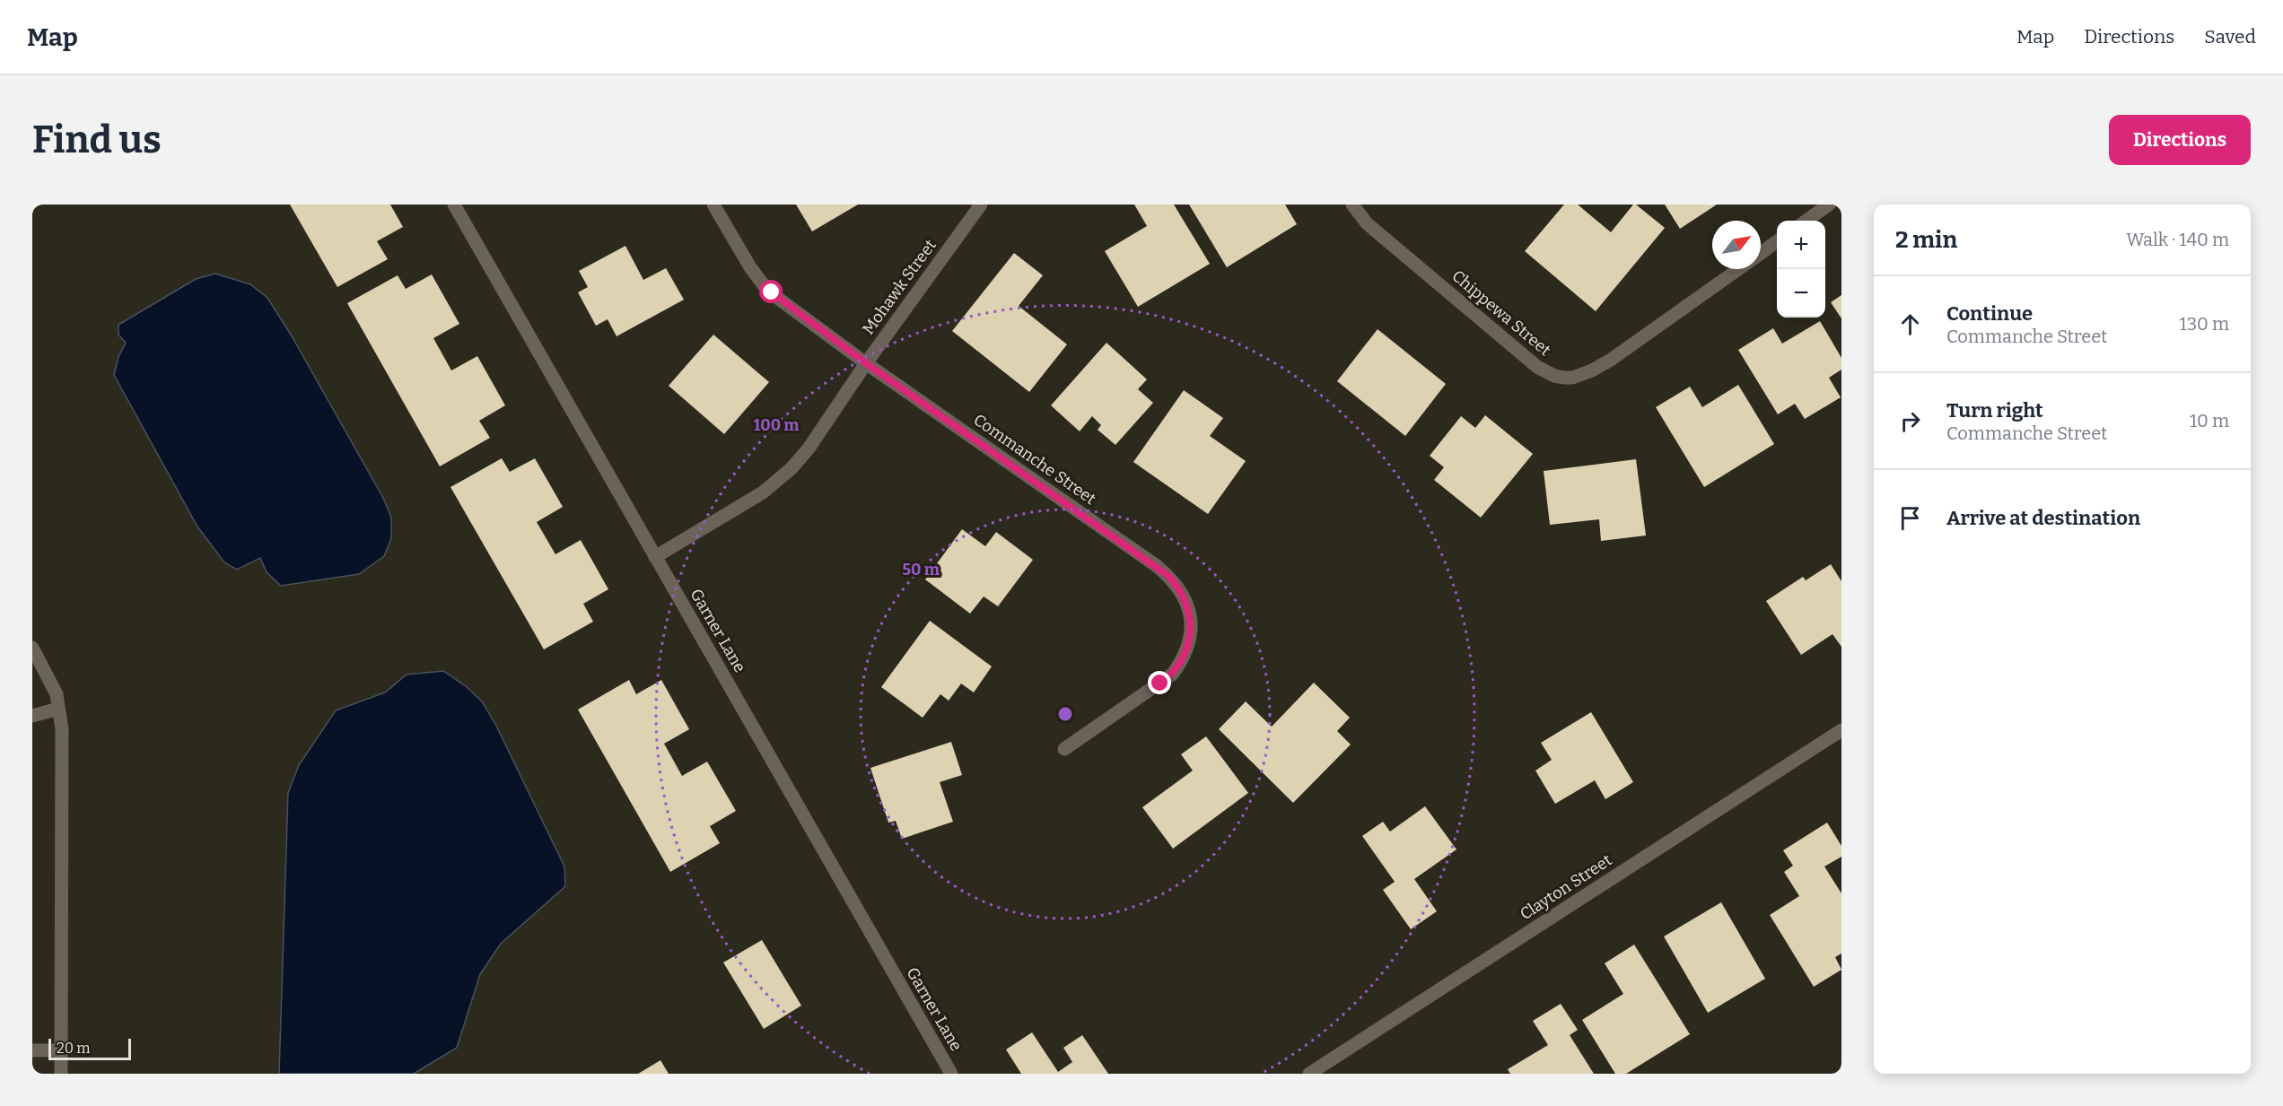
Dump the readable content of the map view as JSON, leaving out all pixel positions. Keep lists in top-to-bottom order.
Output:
{
  "streets": {
    "street": [
      "Mohawk Street",
      "Chippewa Street",
      "Commanche Street",
      "Garner Lane",
      "Clayton Street"
    ]
  },
  "crossings": [
    ["Mohawk Street", "Commanche Street"],
    ["Mohawk Street", "Garner Lane"]
  ],
  "scale_bar": "20 m",
  "north": "top right",
  "page": {
    "header": "Map",
    "nav": ["Map", "Directions", "Saved"],
    "buttons": "Directions",
    "title": "Find us",
    "heading": ["2 min", "Walk · 140 m"],
    "map_buttons": ["+", "−"],
    "list": [
      ["Continue", "Commanche Street", "130 m"],
      ["Turn right", "Commanche Street", "10 m"],
      "Arrive at destination"
    ],
    "scale": "20 m"
  },
  "rings": ["100 m", "50 m"]
}
